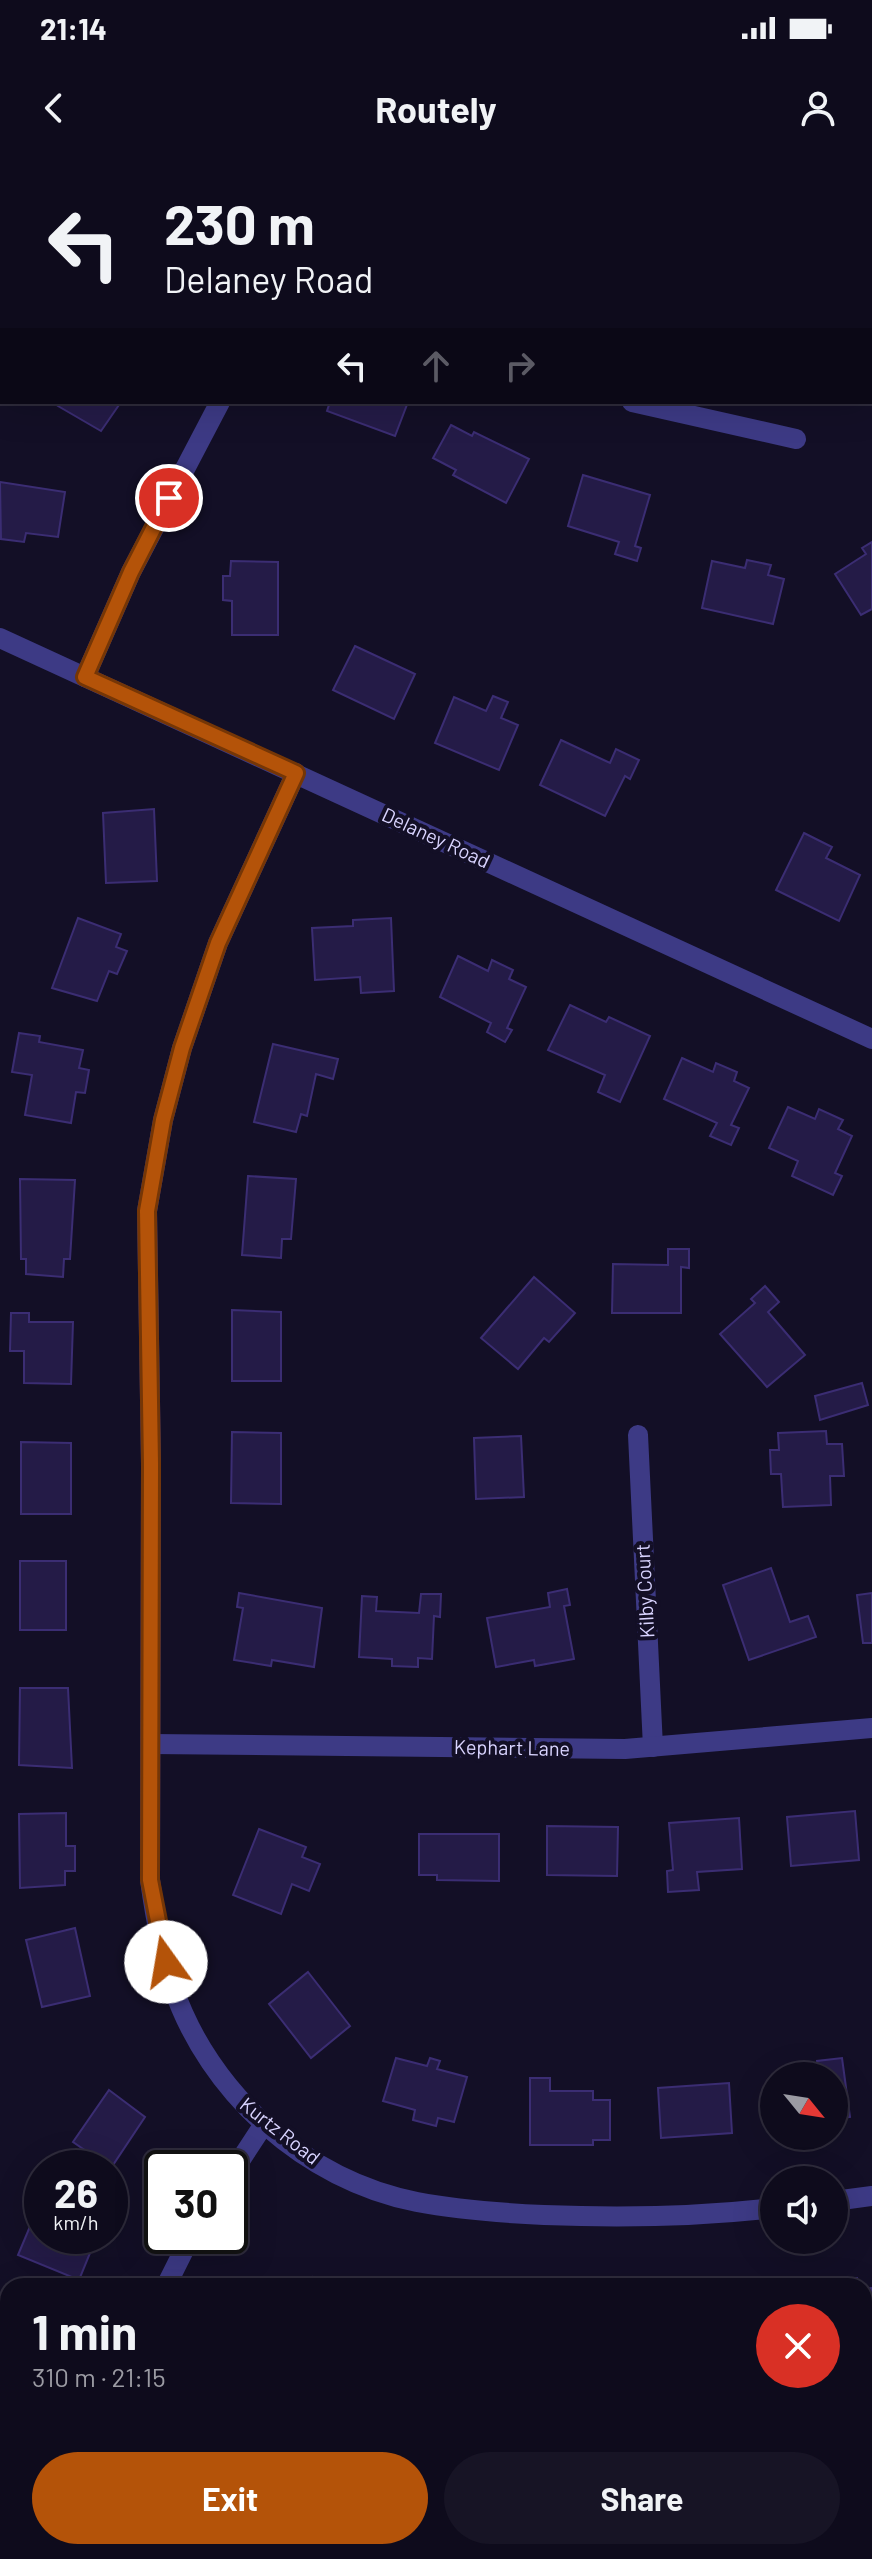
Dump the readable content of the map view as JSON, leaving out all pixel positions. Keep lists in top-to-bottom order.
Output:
{
  "streets": {
    "street": [
      "Delaney Road",
      "Kilby Court",
      "Kephart Lane",
      "Kurtz Road"
    ]
  },
  "crossings": [
    ["Delaney Road", "Kurtz Road"],
    ["Kilby Court", "Kephart Lane"],
    ["Kephart Lane", "Kurtz Road"]
  ],
  "north": "bottom right",
  "page": {
    "status": "21:14",
    "header": "Routely",
    "turn": ["230 m", "Delaney Road"],
    "speed": "26 km/h",
    "limit": "30",
    "heading": ["1 min", "310 m · 21:15"],
    "buttons": ["Exit", "Share"]
  }
}
